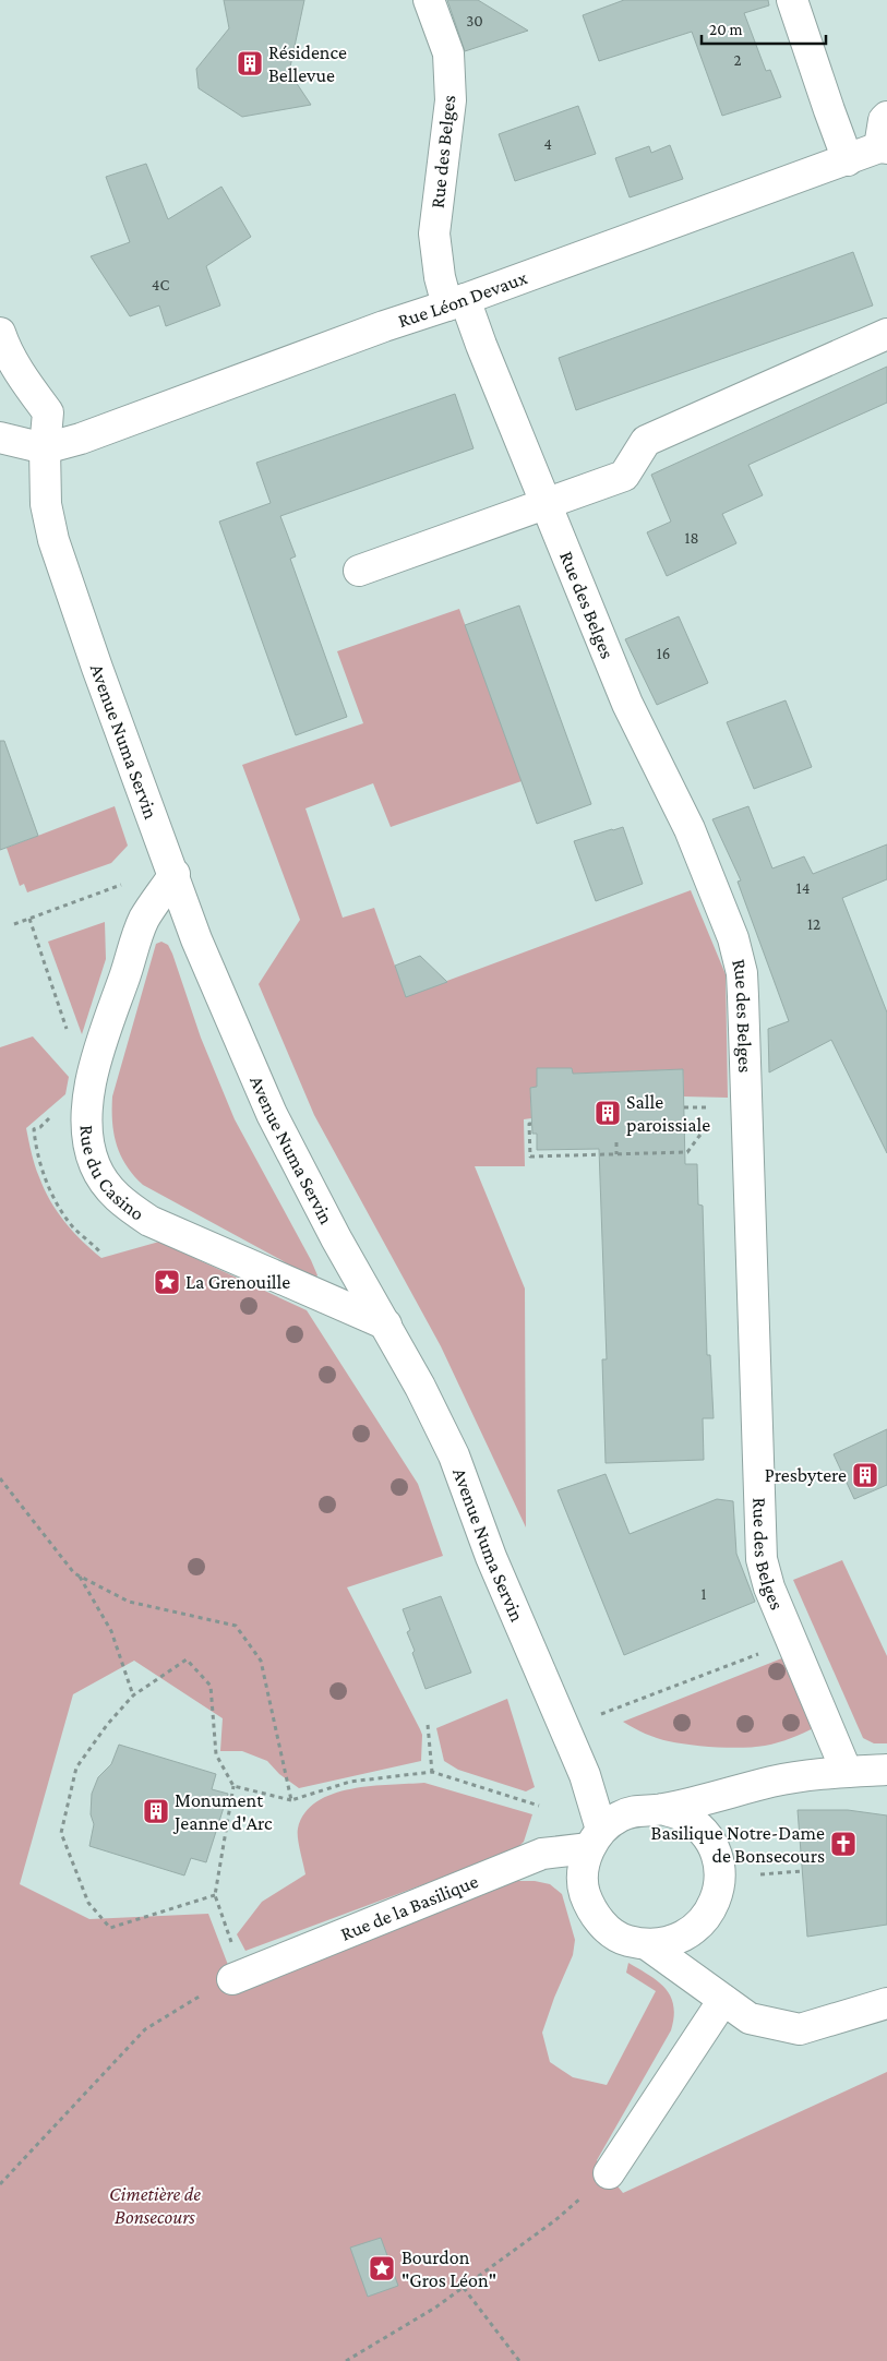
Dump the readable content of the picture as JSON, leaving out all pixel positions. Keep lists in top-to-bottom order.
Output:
{
  "streets": {
    "street": [
      "Rue des Belges",
      "Rue Léon Devaux",
      "Avenue Numa Servin",
      "Rue du Casino",
      "Rue de la Basilique"
    ]
  },
  "crossings": [
    ["Rue des Belges", "Rue Léon Devaux"],
    ["Rue des Belges", "Rue de la Basilique"],
    ["Rue Léon Devaux", "Avenue Numa Servin"],
    ["Avenue Numa Servin", "Rue du Casino"],
    ["Avenue Numa Servin", "Rue de la Basilique"]
  ],
  "parks": ["Cimetière de Bonsecours"],
  "places": {
    "building": [
      "Résidence Bellevue",
      "Salle paroissiale",
      "Presbytere",
      "Monument Jeanne d'Arc"
    ],
    "place": ["La Grenouille", "Bourdon \"Gros Léon\""],
    "church": ["Basilique Notre-Dame de Bonsecours"]
  },
  "house_numbers": [
    "30",
    "2",
    "4",
    "4C",
    "18",
    "16",
    "14",
    "12",
    "1"
  ],
  "scale_bar": "20 m"
}
